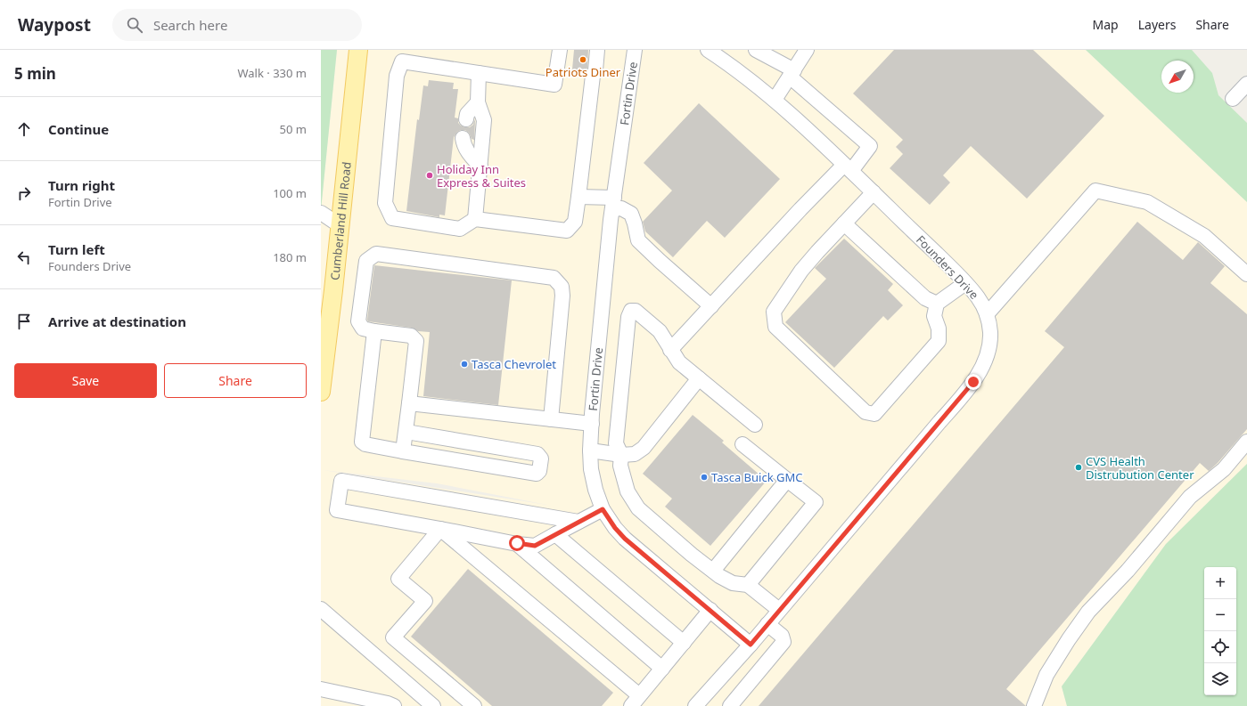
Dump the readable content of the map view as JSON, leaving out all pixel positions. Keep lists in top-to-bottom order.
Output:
{
  "streets": {
    "main road": ["Cumberland Hill Road"],
    "street": ["Fortin Drive", "Founders Drive"]
  },
  "crossings": [
    ["Fortin Drive", "Founders Drive"]
  ],
  "places": [
    "Patriots Diner",
    "Holiday Inn Express & Suites",
    "Tasca Chevrolet",
    "CVS Health Distrubution Center",
    "Tasca Buick GMC"
  ],
  "north": "bottom left",
  "page": {
    "header": "Waypost",
    "search": "Search here",
    "nav": ["Map", "Layers", "Share"],
    "heading": ["5 min", "Walk · 330 m"],
    "list": [
      ["Continue", "50 m"],
      ["Turn right", "Fortin Drive", "100 m"],
      ["Turn left", "Founders Drive", "180 m"],
      "Arrive at destination"
    ],
    "buttons": ["Save", "Share"],
    "map_buttons": ["+", "−"]
  }
}
